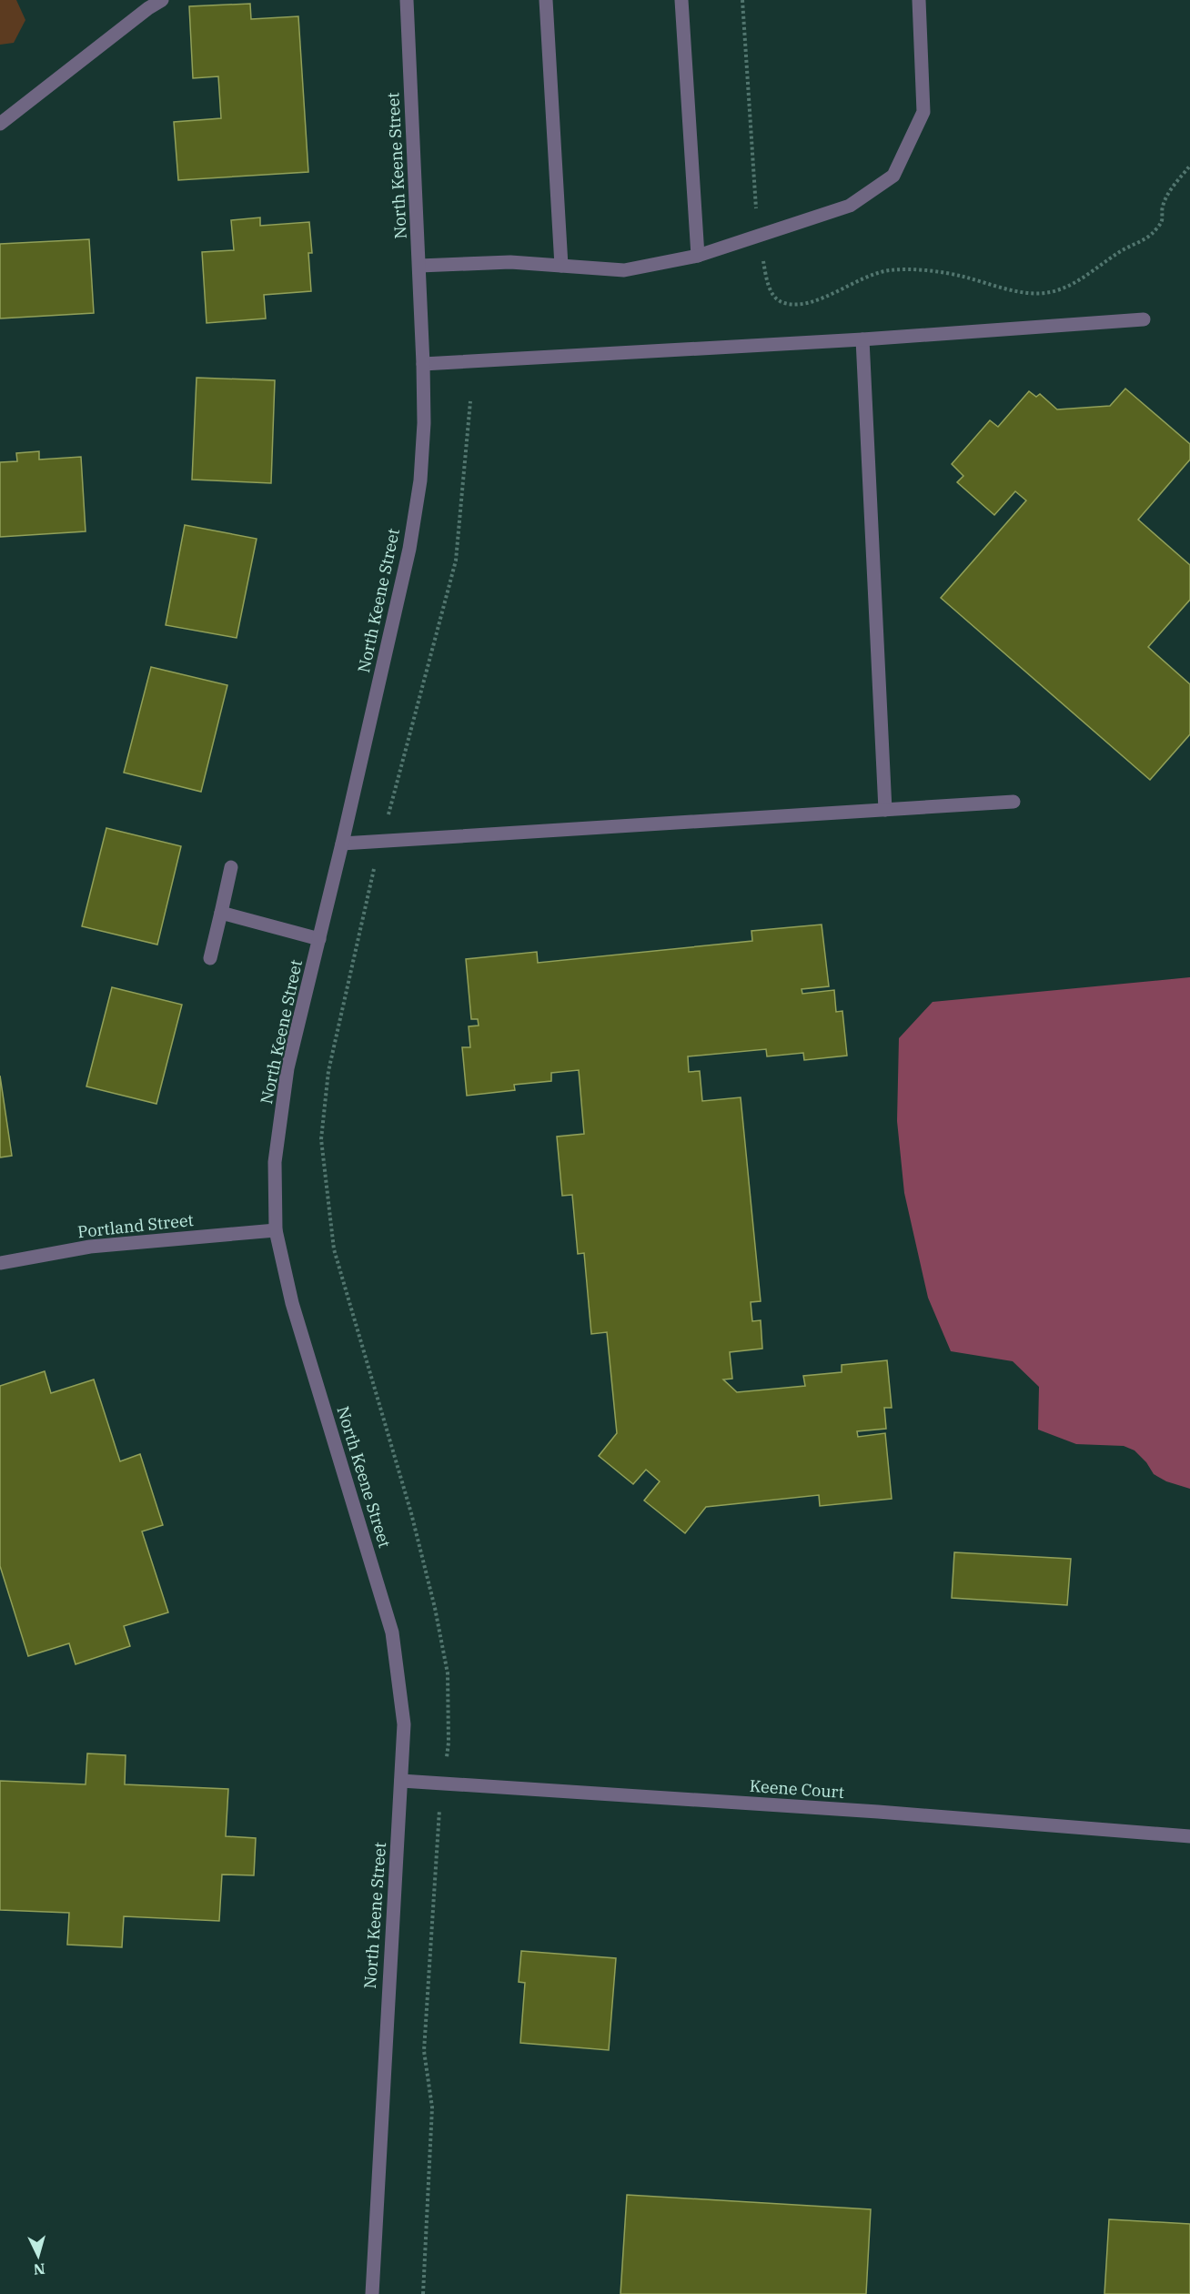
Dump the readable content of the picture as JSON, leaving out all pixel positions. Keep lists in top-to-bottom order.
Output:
{
  "streets": {
    "street": ["North Keene Street", "Portland Street", "Keene Court"]
  },
  "crossings": [
    ["North Keene Street", "Portland Street"],
    ["North Keene Street", "Keene Court"]
  ],
  "north": "bottom"
}
